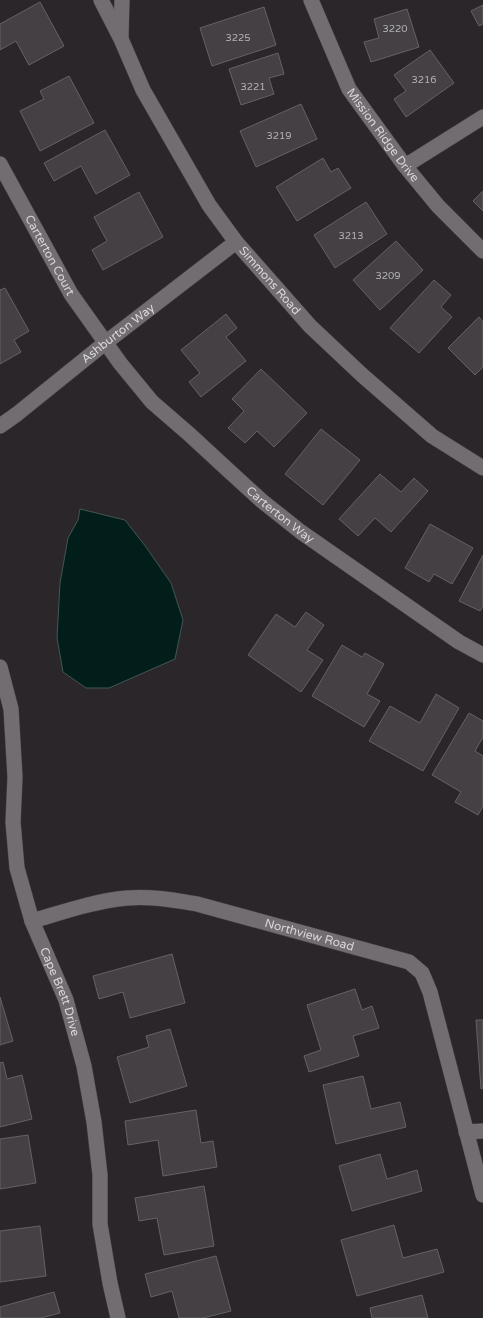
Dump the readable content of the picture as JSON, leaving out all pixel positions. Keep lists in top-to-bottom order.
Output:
{
  "streets": {
    "street": [
      "Mission Ridge Drive",
      "Carterton Court",
      "Simmons Road",
      "Ashburton Way",
      "Carterton Way",
      "Northview Road",
      "Cape Brett Drive"
    ]
  },
  "crossings": [
    ["Carterton Court", "Ashburton Way"],
    ["Carterton Court", "Carterton Way"],
    ["Simmons Road", "Ashburton Way"],
    ["Ashburton Way", "Carterton Way"],
    ["Northview Road", "Cape Brett Drive"]
  ],
  "house_numbers": [
    "3220",
    "3225",
    "3216",
    "3221",
    "3219",
    "3213",
    "3209"
  ]
}
